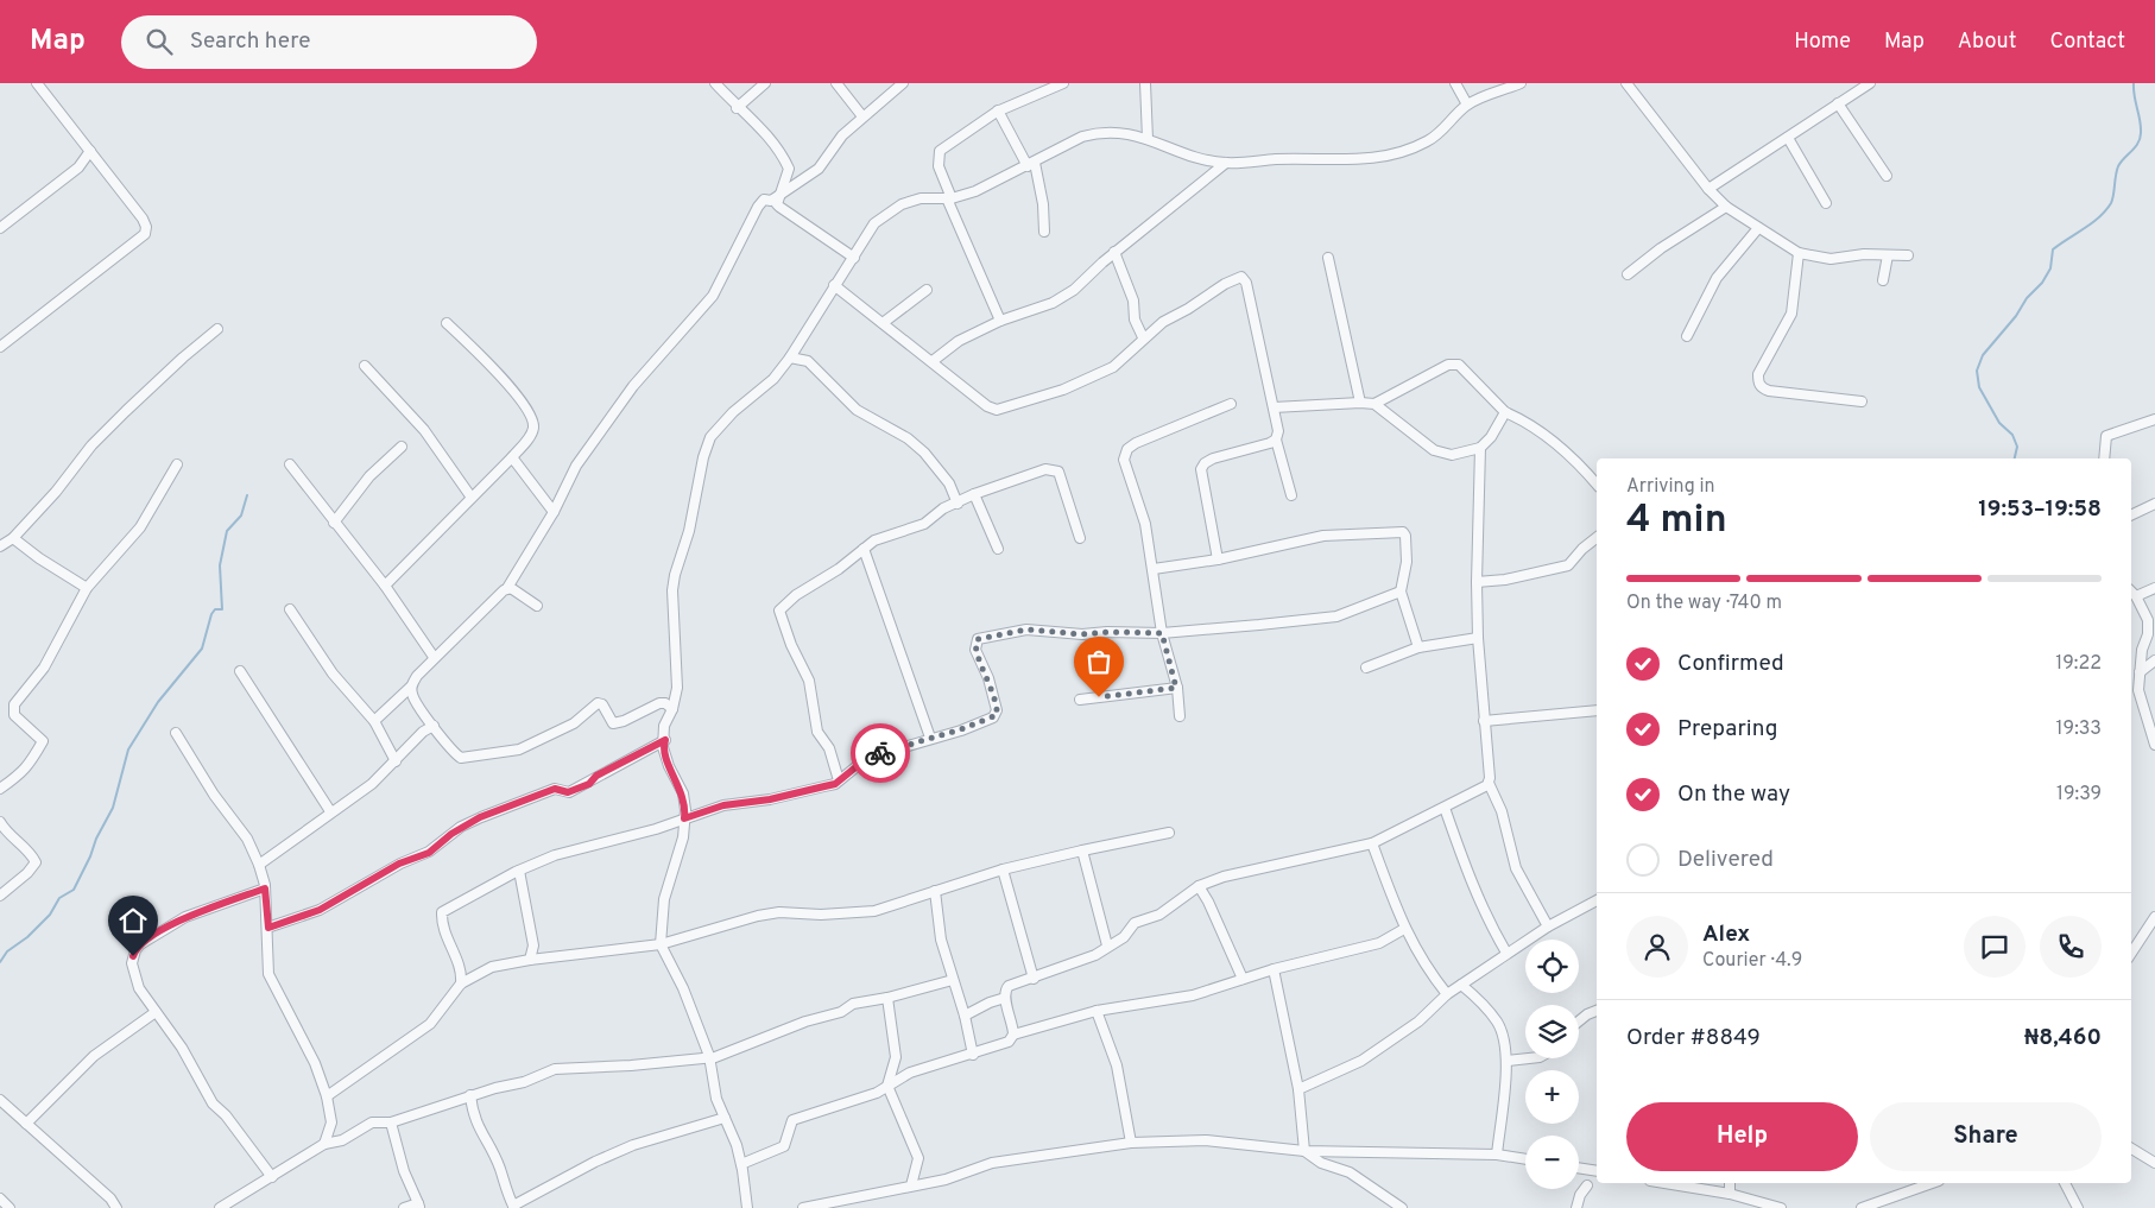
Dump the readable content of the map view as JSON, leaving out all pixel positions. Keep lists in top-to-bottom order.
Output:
{
  "page": {
    "header": "Map",
    "search": "Search here",
    "nav": [
      "Home",
      "Map",
      "About",
      "Contact"
    ],
    "heading": ["4 min", "Arriving in", "19:53–19:58"],
    "panel": [
      "Alex",
      "Courier · 4.9",
      "Order #8849",
      "₦8,460"
    ],
    "bar": "On the way · 740 m",
    "list": [
      ["Confirmed", "19:22"],
      ["Preparing", "19:33"],
      ["On the way", "19:39"],
      "Delivered"
    ],
    "map_buttons": ["+", "−"],
    "buttons": ["Help", "Share"]
  }
}
